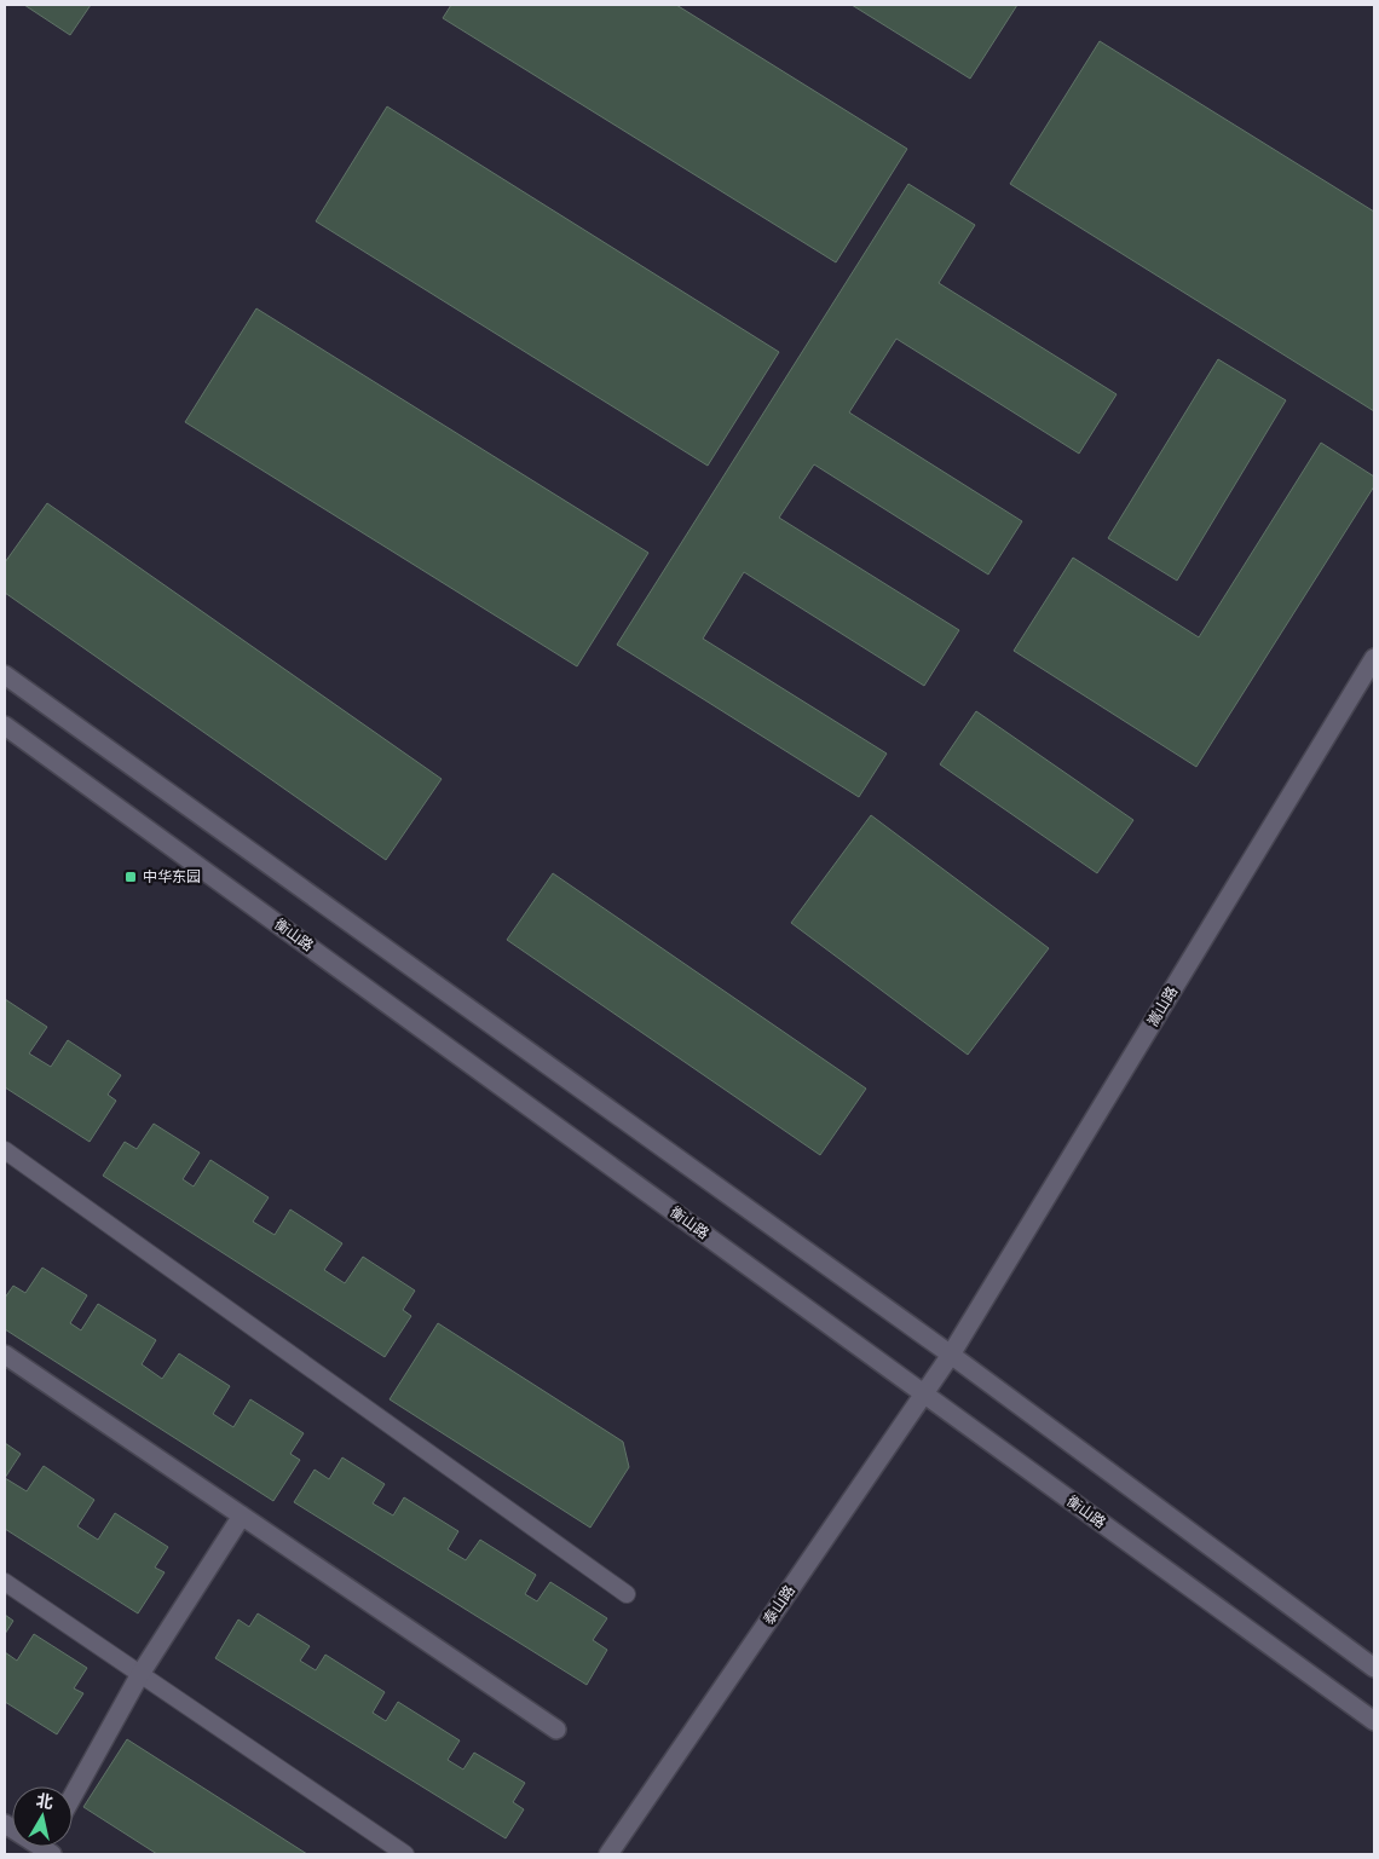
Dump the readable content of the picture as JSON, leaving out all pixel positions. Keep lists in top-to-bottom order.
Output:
{
  "streets": {
    "street": ["衡山路", "嵩山路", "泰山路"]
  },
  "crossings": [
    ["衡山路", "泰山路"],
    ["嵩山路", "泰山路"]
  ],
  "places": {
    "transit": ["中华东园"]
  },
  "north": "top"
}
